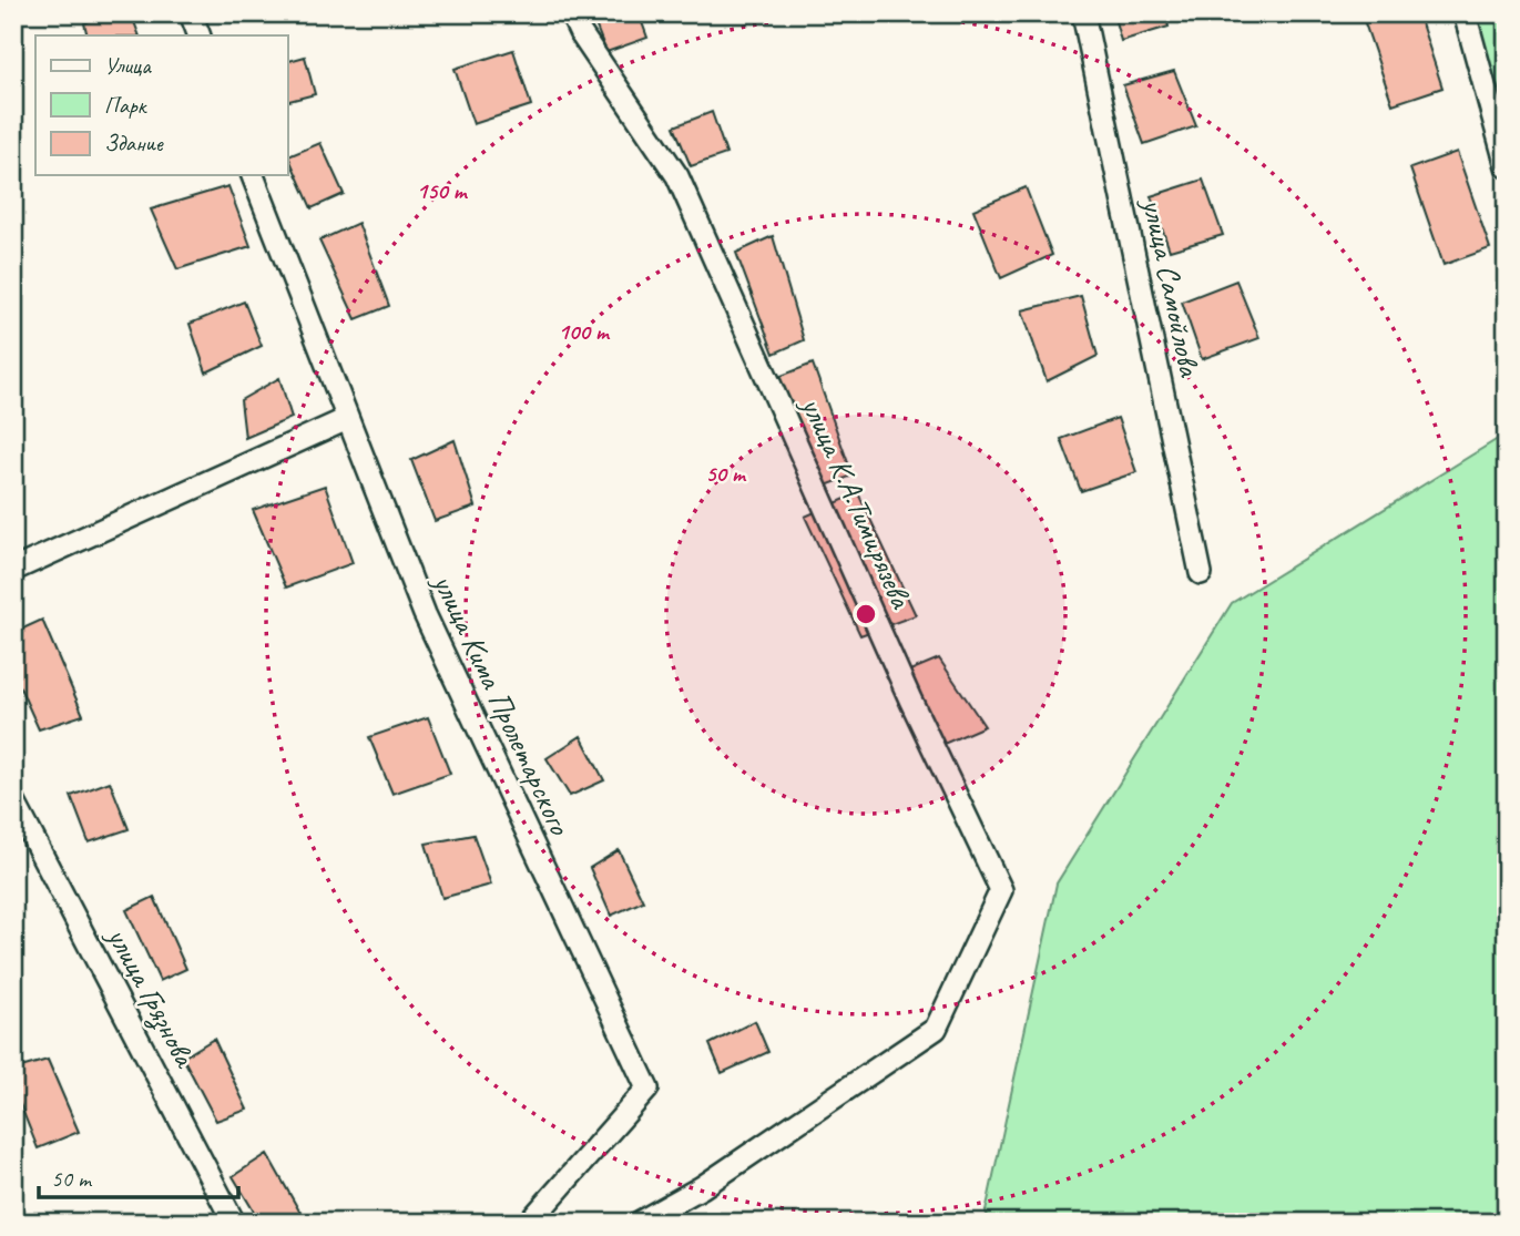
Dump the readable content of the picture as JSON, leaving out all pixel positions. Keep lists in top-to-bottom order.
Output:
{
  "streets": {
    "street": [
      "улица Самойлова",
      "улица К.А.Тимирязева",
      "улица Кима Пролетарского",
      "улица Грязнова"
    ]
  },
  "legend": ["Улица", "Парк", "Здание"],
  "scale_bar": "50 m",
  "rings": ["150 m", "100 m", "50 m"]
}
